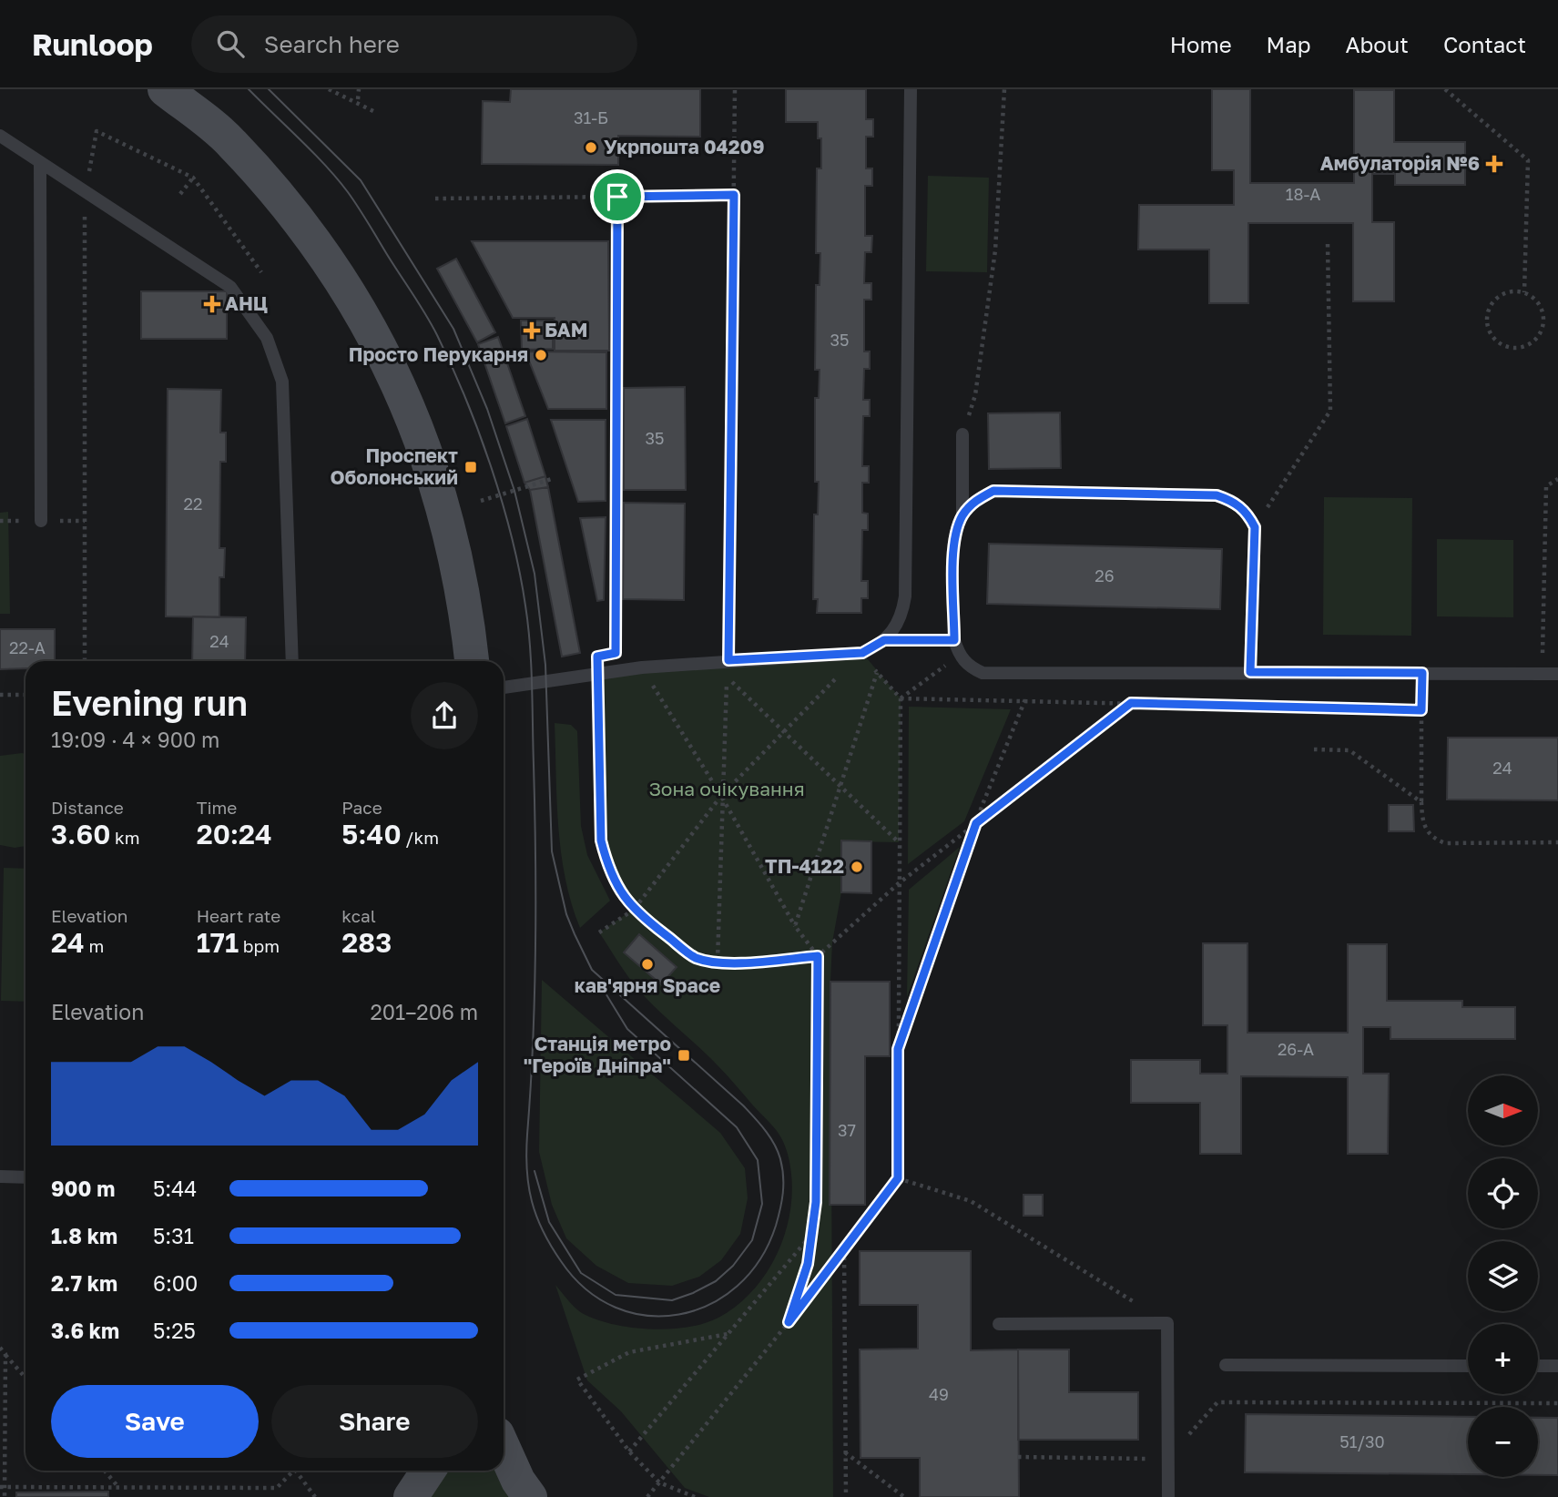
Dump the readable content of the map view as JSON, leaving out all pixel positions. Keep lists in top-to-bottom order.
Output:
{
  "parks": ["Зона очікування"],
  "places": {
    "other": [
      "Укрпошта 04209",
      "Просто Перукарня",
      "ТП-4122",
      "кав'ярня Space"
    ],
    "health": ["Амбулаторія №6", "АНЦ", "БАМ"],
    "transit": ["Проспект Оболонський", "Станція метро \"Героїв Дніпра\""]
  },
  "house_numbers": [
    "31-Б",
    "18-А",
    "35",
    "35",
    "22",
    "26",
    "24",
    "22-А",
    "24",
    "26-А",
    "37",
    "49",
    "51/30"
  ],
  "north": "right",
  "page": {
    "header": "Runloop",
    "search": "Search here",
    "nav": [
      "Home",
      "Map",
      "About",
      "Contact"
    ],
    "heading": ["Evening run", "19:09 · 4 × 900 m"],
    "stats": [
      ["Distance", "3.60 km"],
      ["Time", "20:24"],
      ["Pace", "5:40 /km"],
      ["Elevation", "24 m"],
      ["Heart rate", "171 bpm"],
      ["kcal", "283"]
    ],
    "chart": ["Elevation", "201–206 m"],
    "map_buttons": ["+", "−"],
    "list": [
      {
        "name": "900 m",
        "note": "5:44"
      },
      {
        "name": "1.8 km",
        "note": "5:31"
      },
      {
        "name": "2.7 km",
        "note": "6:00"
      },
      {
        "name": "3.6 km",
        "note": "5:25"
      }
    ],
    "buttons": ["Save", "Share"]
  }
}
